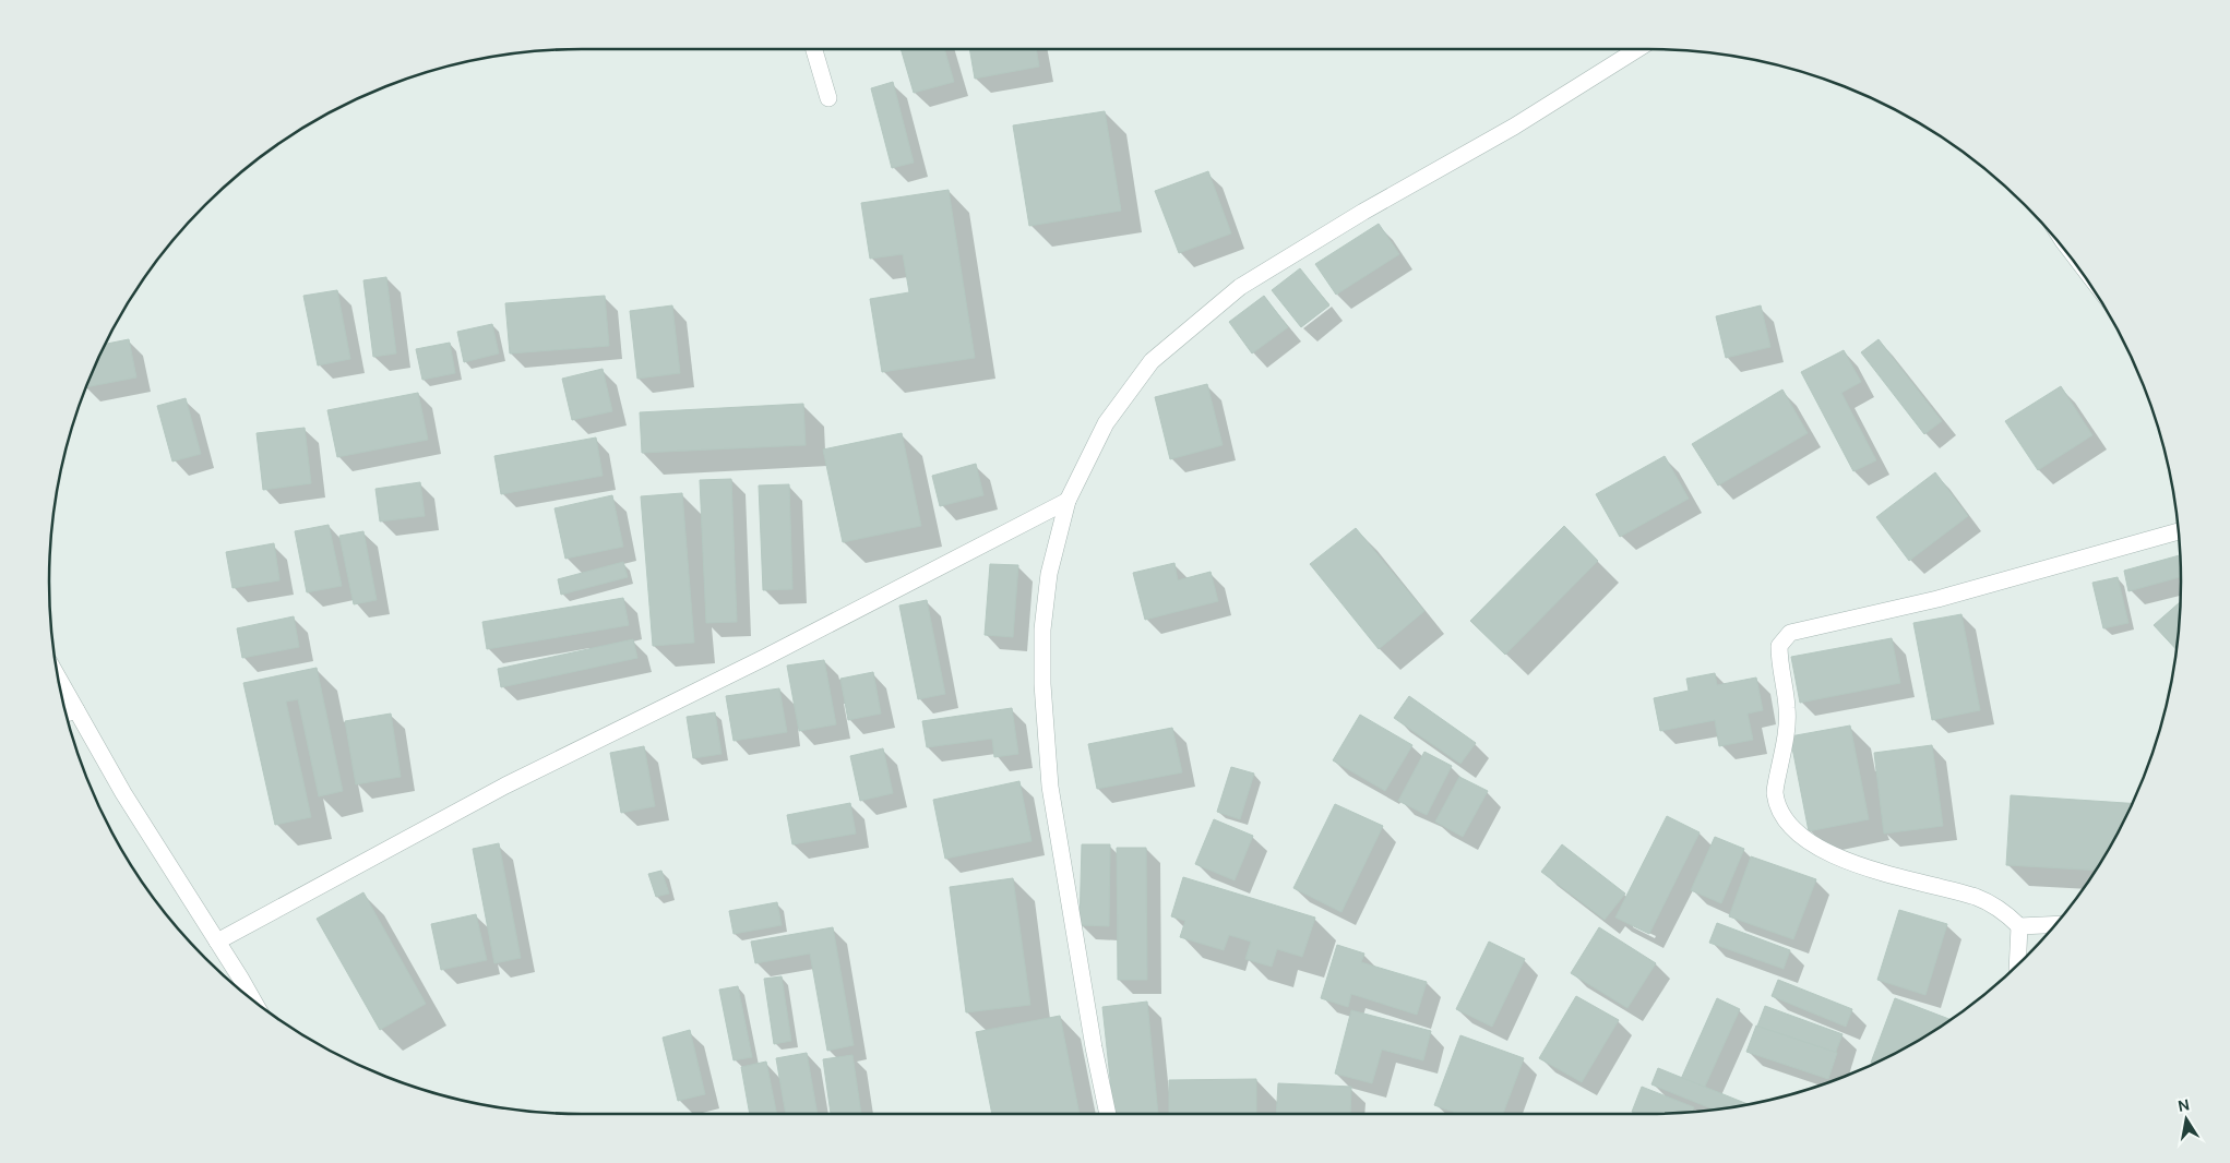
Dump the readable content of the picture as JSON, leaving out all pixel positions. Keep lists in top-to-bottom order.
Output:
{
  "north": "top"
}
